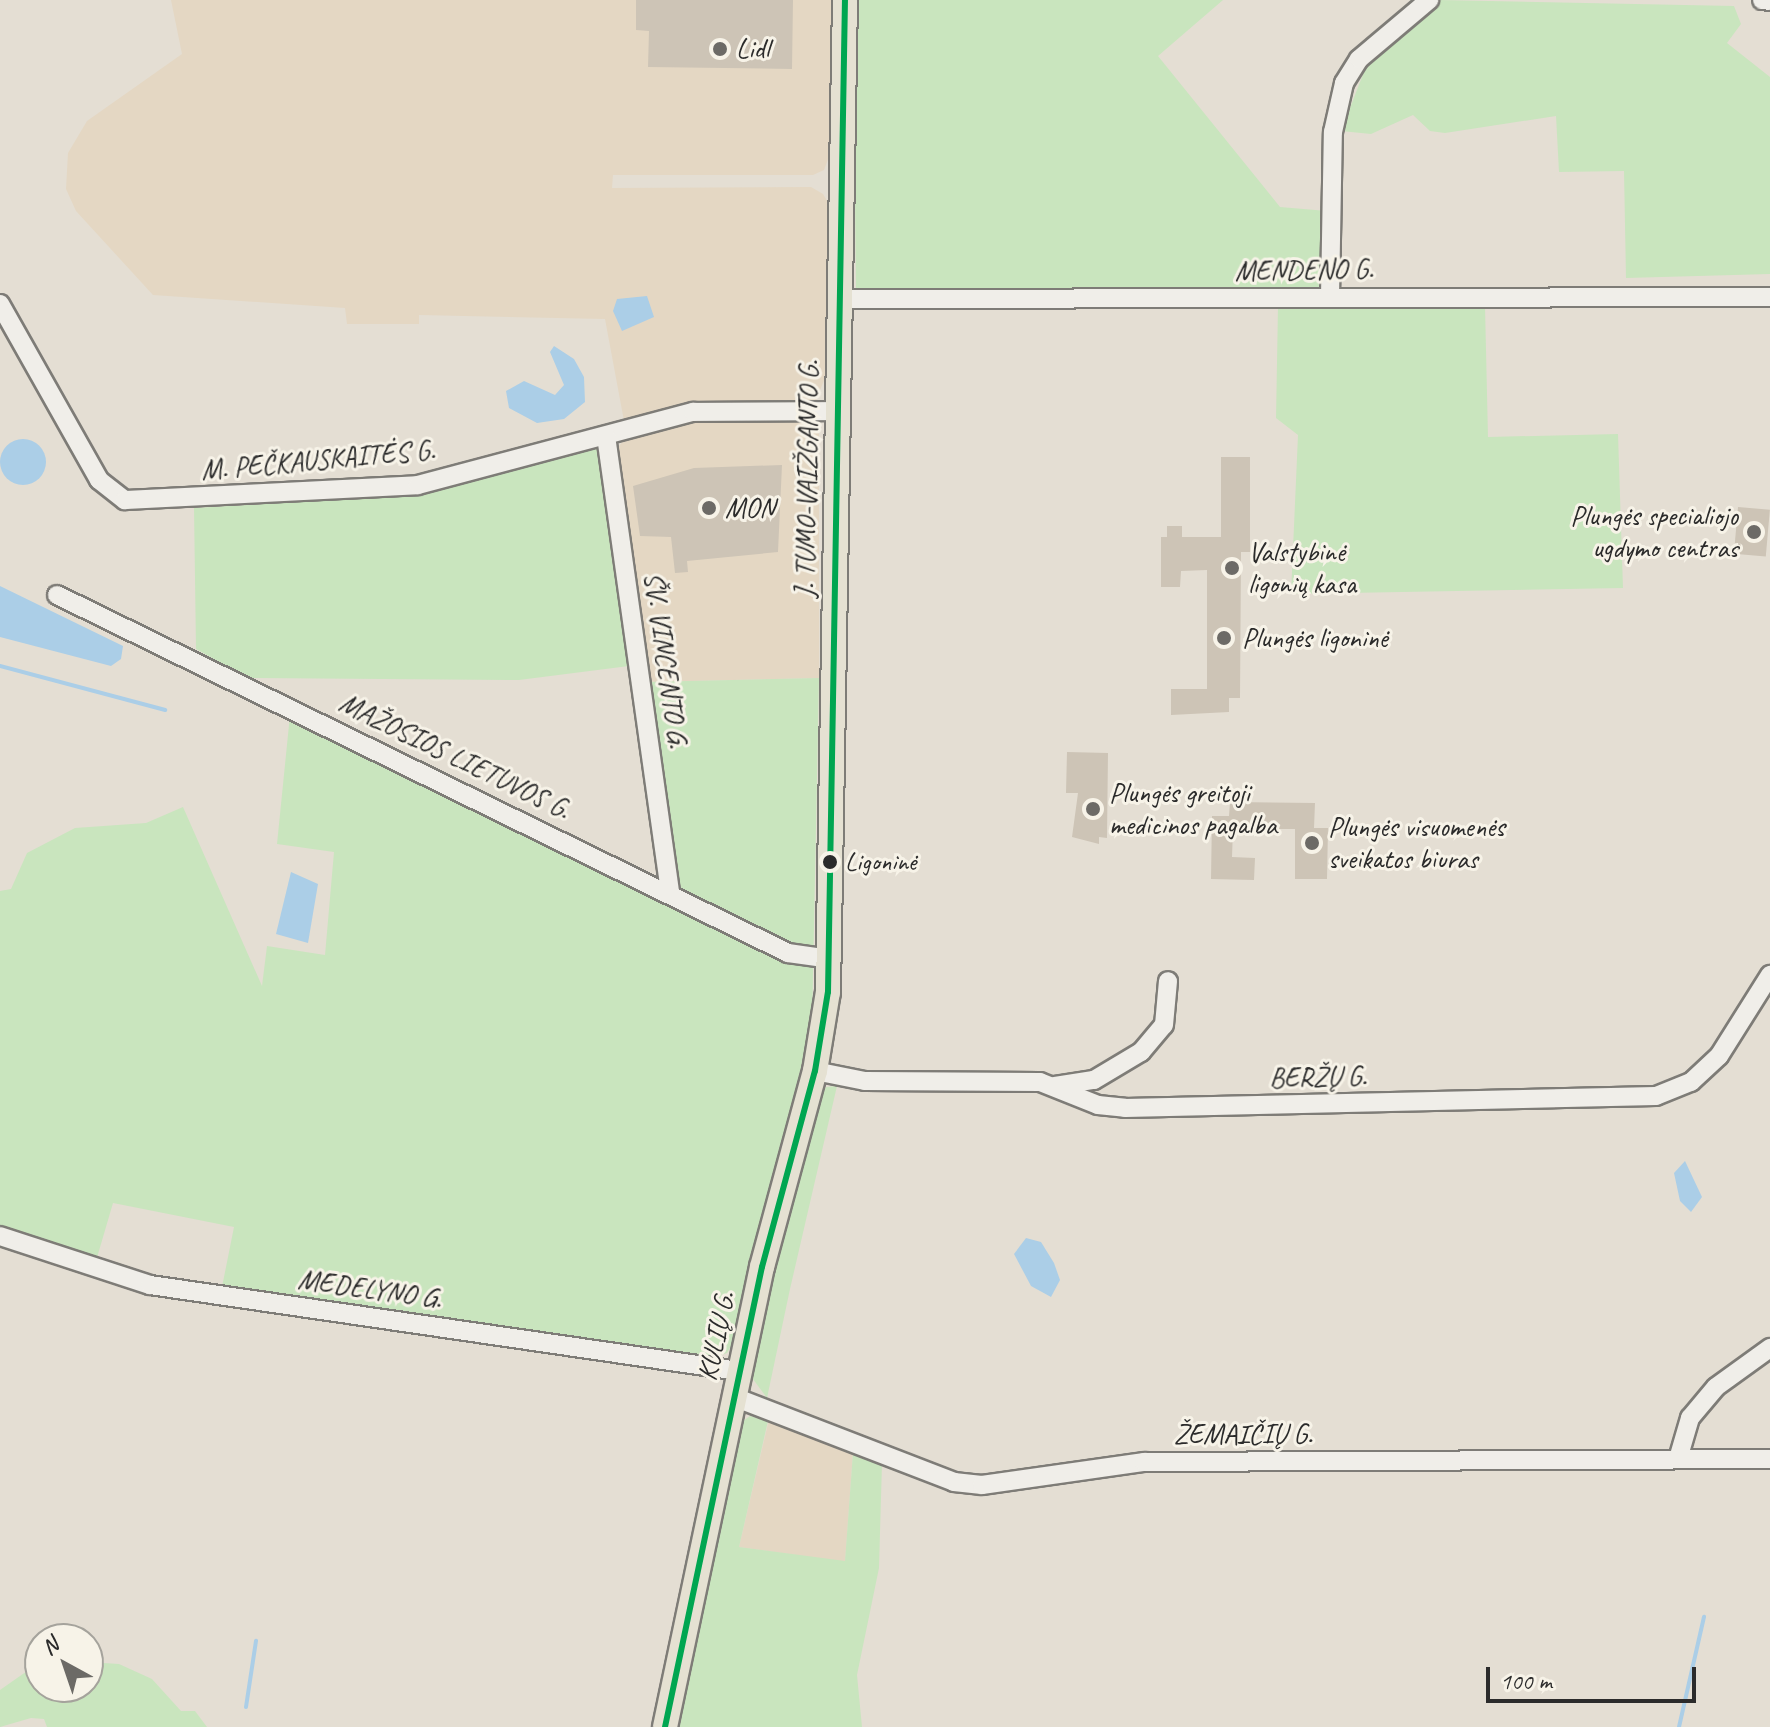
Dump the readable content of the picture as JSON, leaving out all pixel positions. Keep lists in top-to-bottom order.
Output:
{
  "streets": {
    "main road": ["J. TUMO-VAIŽGANTO G.", "KULIŲ G."],
    "street": [
      "MENDENO G.",
      "M. PEČKAUSKAITĖS G.",
      "ŠV. VINCENTO G.",
      "MAŽOSIOS LIETUVOS G.",
      "BERŽŲ G.",
      "MEDELYNO G.",
      "ŽEMAIČIŲ G."
    ]
  },
  "crossings": [
    ["MENDENO G.", "J. TUMO-VAIŽGANTO G."],
    ["M. PEČKAUSKAITĖS G.", "J. TUMO-VAIŽGANTO G."],
    ["M. PEČKAUSKAITĖS G.", "ŠV. VINCENTO G."],
    ["J. TUMO-VAIŽGANTO G.", "MAŽOSIOS LIETUVOS G."],
    ["J. TUMO-VAIŽGANTO G.", "KULIŲ G."],
    ["ŠV. VINCENTO G.", "MAŽOSIOS LIETUVOS G."],
    ["MAŽOSIOS LIETUVOS G.", "KULIŲ G."],
    ["BERŽŲ G.", "KULIŲ G."],
    ["MEDELYNO G.", "KULIŲ G."],
    ["KULIŲ G.", "ŽEMAIČIŲ G."]
  ],
  "places": [
    "Lidl",
    "MON",
    "Plungės specialiojo ugdymo centras",
    "Valstybinė ligonių kasa",
    "Plungės ligoninė",
    "Plungės greitoji medicinos pagalba",
    "Plungės visuomenės sveikatos biuras",
    "Ligoninė"
  ],
  "scale_bar": "100 m",
  "north": "top left"
}
